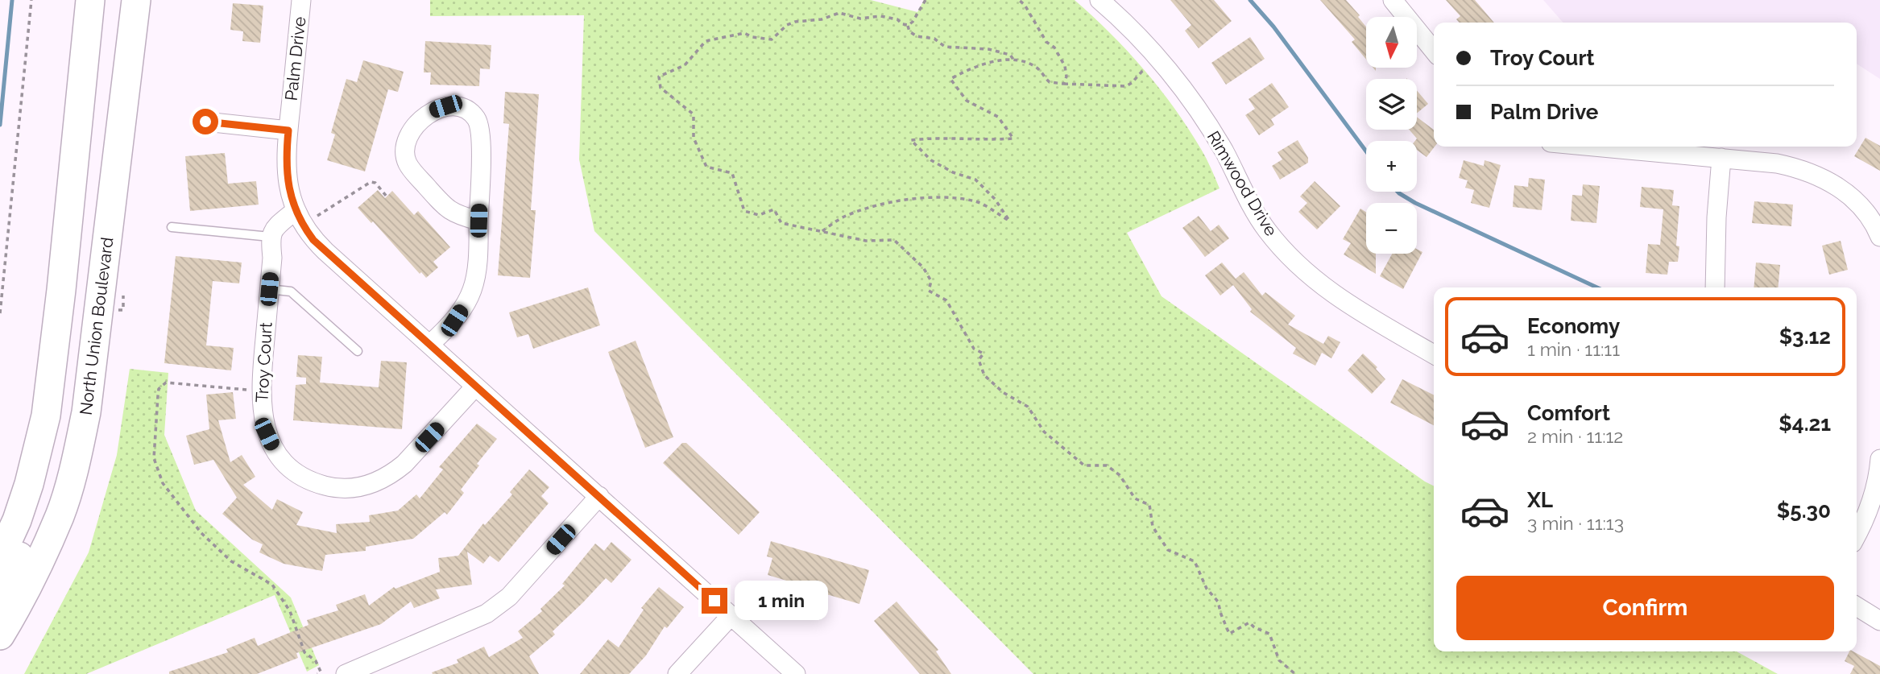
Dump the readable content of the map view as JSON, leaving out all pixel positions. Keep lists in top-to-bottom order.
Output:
{
  "streets": {
    "main road": ["North Union Boulevard"],
    "street": ["Palm Drive", "Rimwood Drive", "Troy Court"]
  },
  "crossings": [
    ["Palm Drive", "Troy Court"]
  ],
  "north": "bottom",
  "page": {
    "map_buttons": ["+", "−"],
    "banner": ["Troy Court", "Palm Drive"],
    "list": [
      {
        "name": "Economy",
        "note": "1 min · 11:11",
        "value": "$3.12"
      },
      {
        "name": "Comfort",
        "note": "2 min · 11:12",
        "value": "$4.21"
      },
      {
        "name": "XL",
        "note": "3 min · 11:13",
        "value": "$5.30"
      }
    ],
    "buttons": "Confirm",
    "bubble": "1 min"
  }
}
